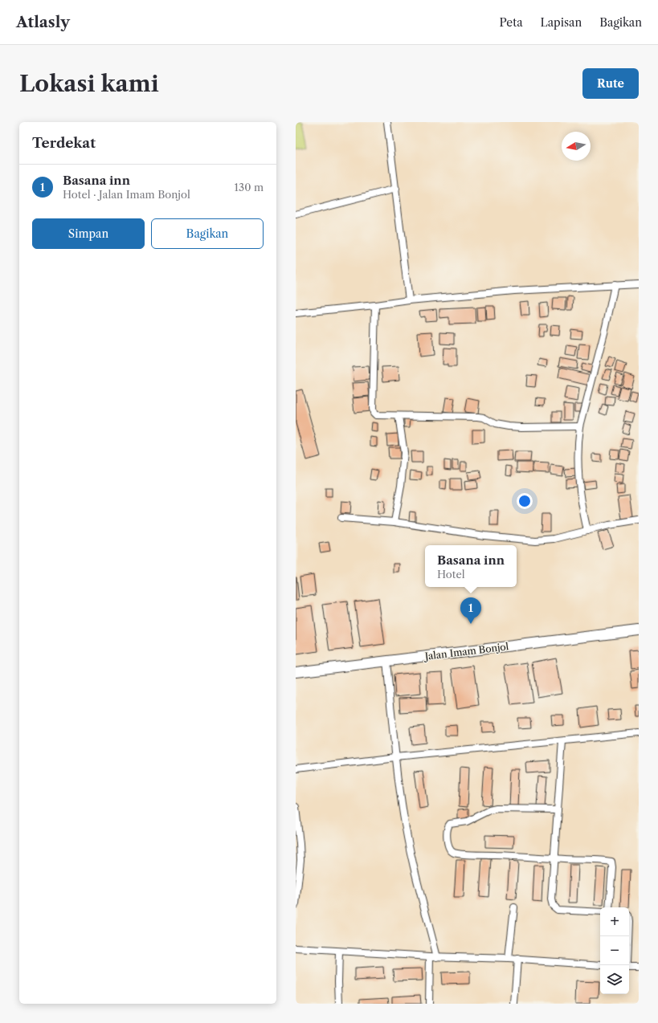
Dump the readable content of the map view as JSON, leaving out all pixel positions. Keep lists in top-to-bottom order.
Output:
{
  "streets": {
    "main road": ["Jalan Imam Bonjol"]
  },
  "north": "left",
  "page": {
    "header": "Atlasly",
    "nav": ["Peta", "Lapisan", "Bagikan"],
    "buttons": [
      "Rute",
      ["Simpan", "Bagikan"]
    ],
    "title": "Lokasi kami",
    "heading": "Terdekat",
    "list": [
      {
        "mark": "1",
        "name": "Basana inn",
        "note": "Hotel · Jalan Imam Bonjol",
        "value": "130 m"
      }
    ],
    "popup": ["Basana inn", "Hotel"],
    "pins": "1",
    "map_buttons": ["+", "−"]
  }
}
